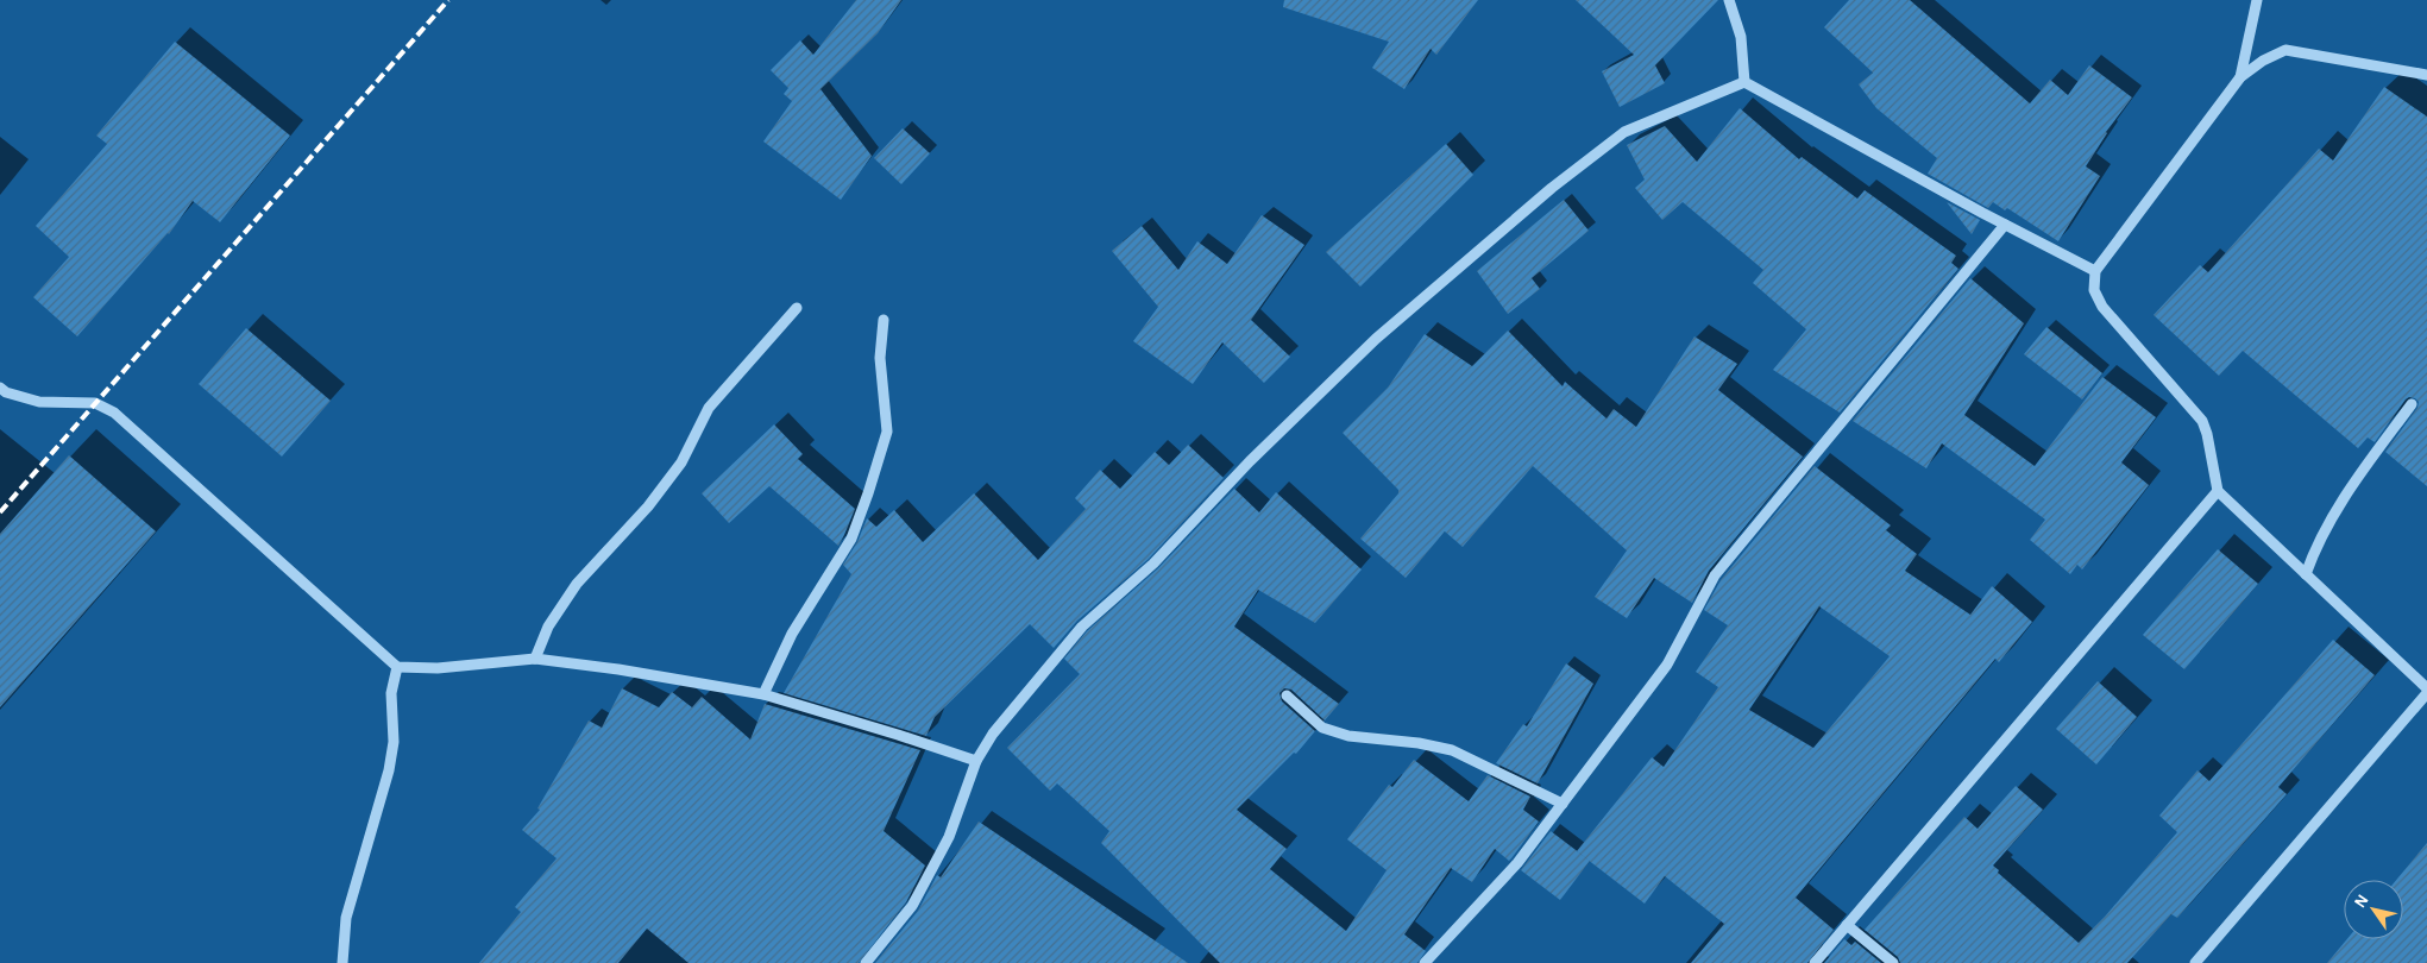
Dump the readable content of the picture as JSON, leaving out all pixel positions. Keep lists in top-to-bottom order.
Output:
{
  "north": "top left"
}
